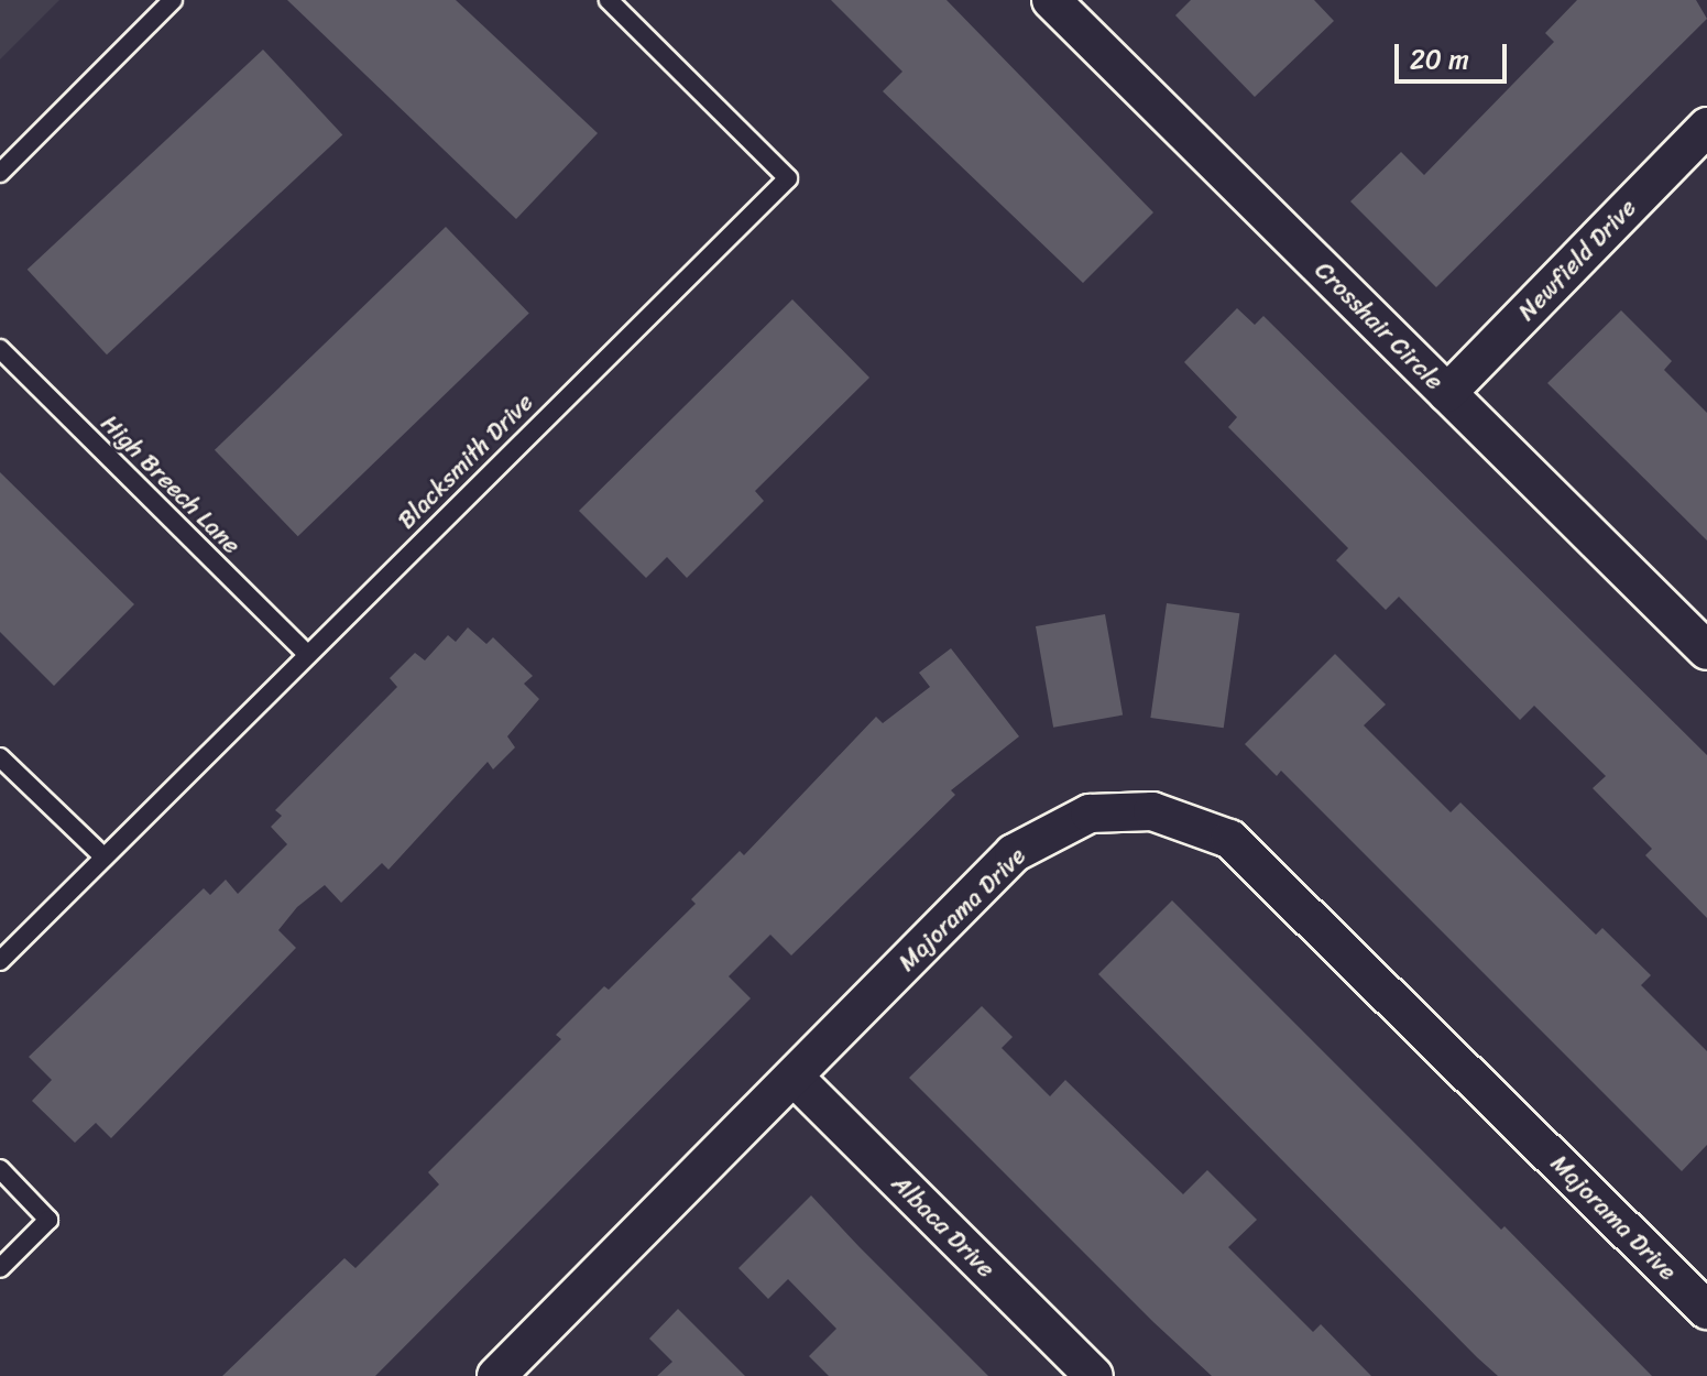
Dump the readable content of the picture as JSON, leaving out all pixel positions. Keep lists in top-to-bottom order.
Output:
{
  "streets": {
    "street": [
      "Newfield Drive",
      "Crosshair Circle",
      "Majorama Drive",
      "Albaca Drive"
    ],
    "lane": ["Blacksmith Drive", "High Breech Lane"]
  },
  "crossings": [
    ["Newfield Drive", "Crosshair Circle"],
    ["Blacksmith Drive", "High Breech Lane"],
    ["Majorama Drive", "Albaca Drive"]
  ],
  "scale_bar": "20 m"
}
